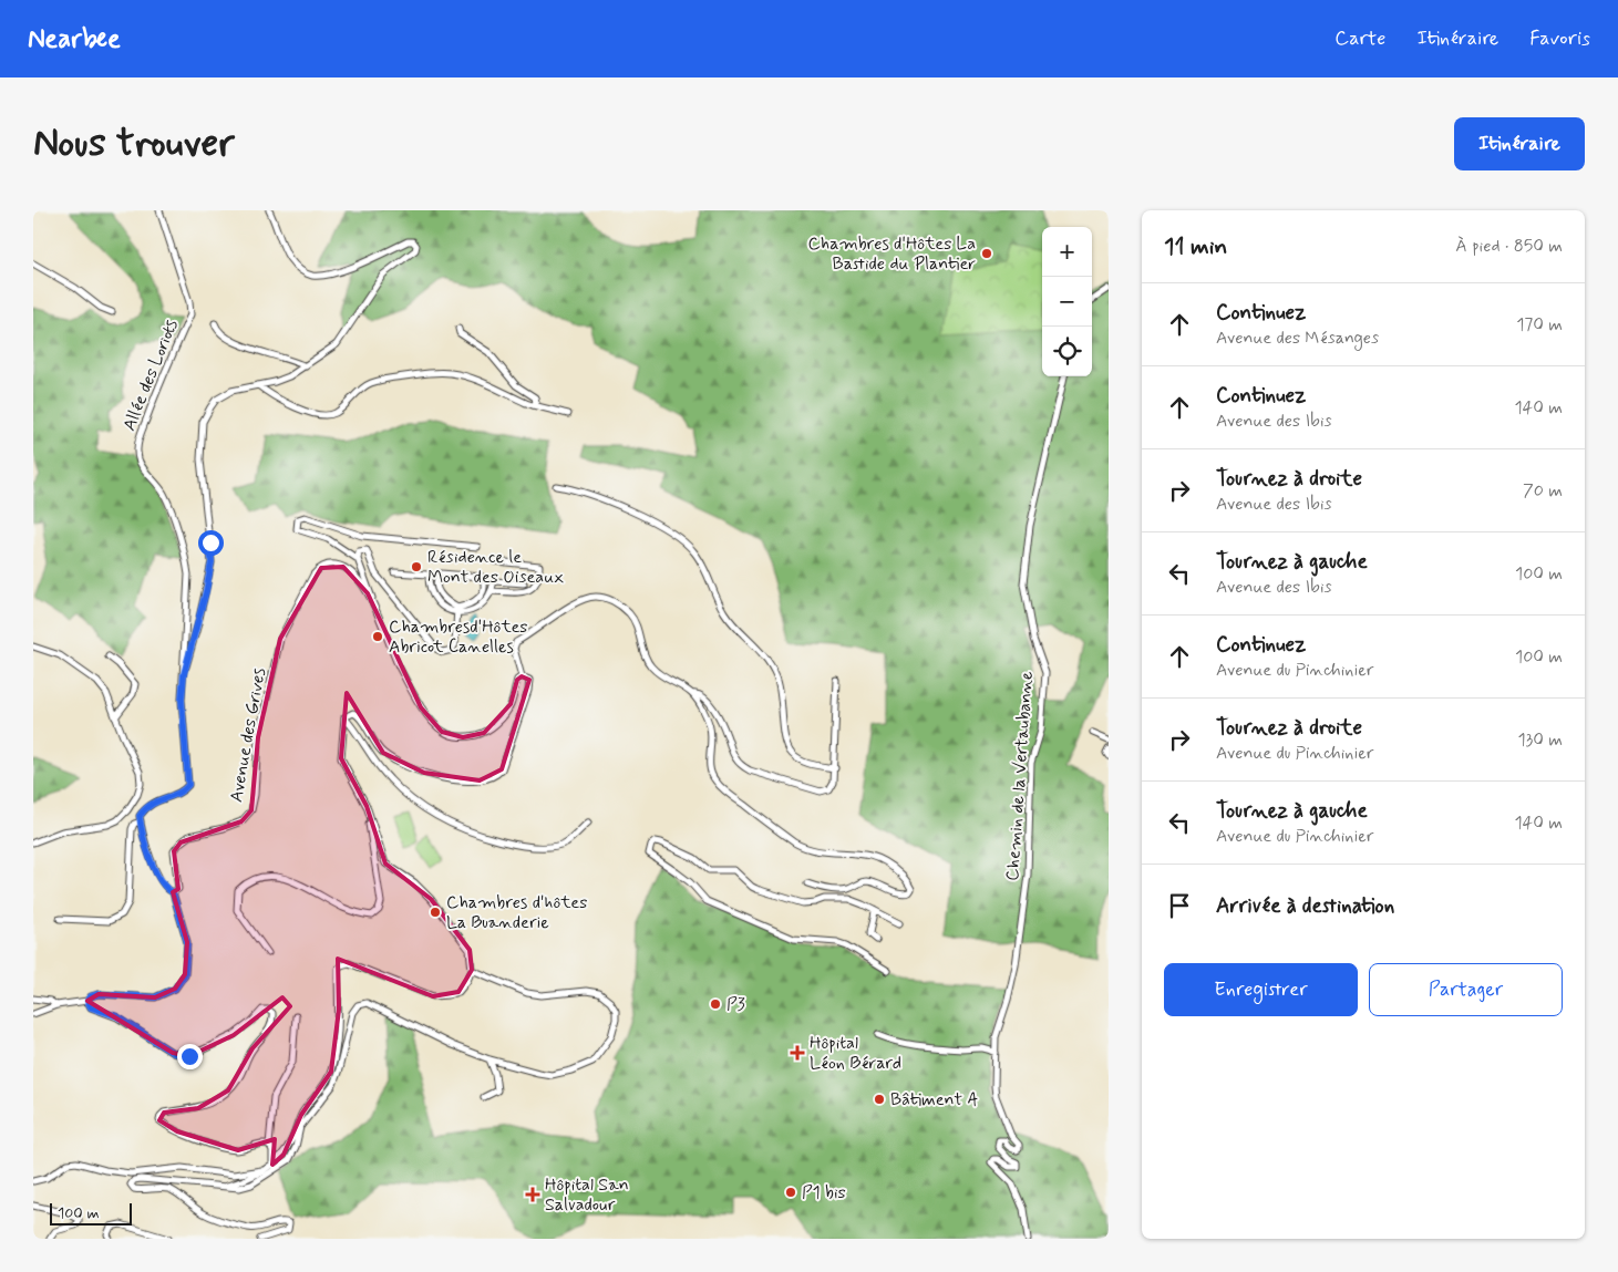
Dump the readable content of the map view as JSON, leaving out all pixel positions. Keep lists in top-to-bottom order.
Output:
{
  "streets": {
    "street": ["Allée des Loriots", "Avenue des Grives", "Chemin de la Vertaubanne"]
  },
  "places": {
    "other": [
      "Chambres d'Hôtes La Bastide du Plantier",
      "Résidence le Mont des Oiseaux",
      "Chambresd'Hôtes Abricot Canelles",
      "Chambres d'hôtes La Buanderie",
      "P3",
      "Bâtiment A",
      "P1 bis"
    ],
    "health": ["Hôpital Léon Bérard", "Hôpital San Salvadour"]
  },
  "scale_bar": "100 m",
  "page": {
    "header": "Nearbee",
    "nav": ["Carte", "Itinéraire", "Favoris"],
    "buttons": [
      "Itinéraire",
      ["Enregistrer", "Partager"]
    ],
    "title": "Nous trouver",
    "heading": ["11 min", "À pied · 850 m"],
    "map_buttons": ["+", "−"],
    "list": [
      ["Continuez", "Avenue des Mésanges", "170 m"],
      ["Continuez", "Avenue des Ibis", "140 m"],
      ["Tournez à droite", "Avenue des Ibis", "70 m"],
      ["Tournez à gauche", "Avenue des Ibis", "100 m"],
      ["Continuez", "Avenue du Pinchinier", "100 m"],
      ["Tournez à droite", "Avenue du Pinchinier", "130 m"],
      ["Tournez à gauche", "Avenue du Pinchinier", "140 m"],
      "Arrivée à destination"
    ],
    "scale": "100 m"
  }
}
